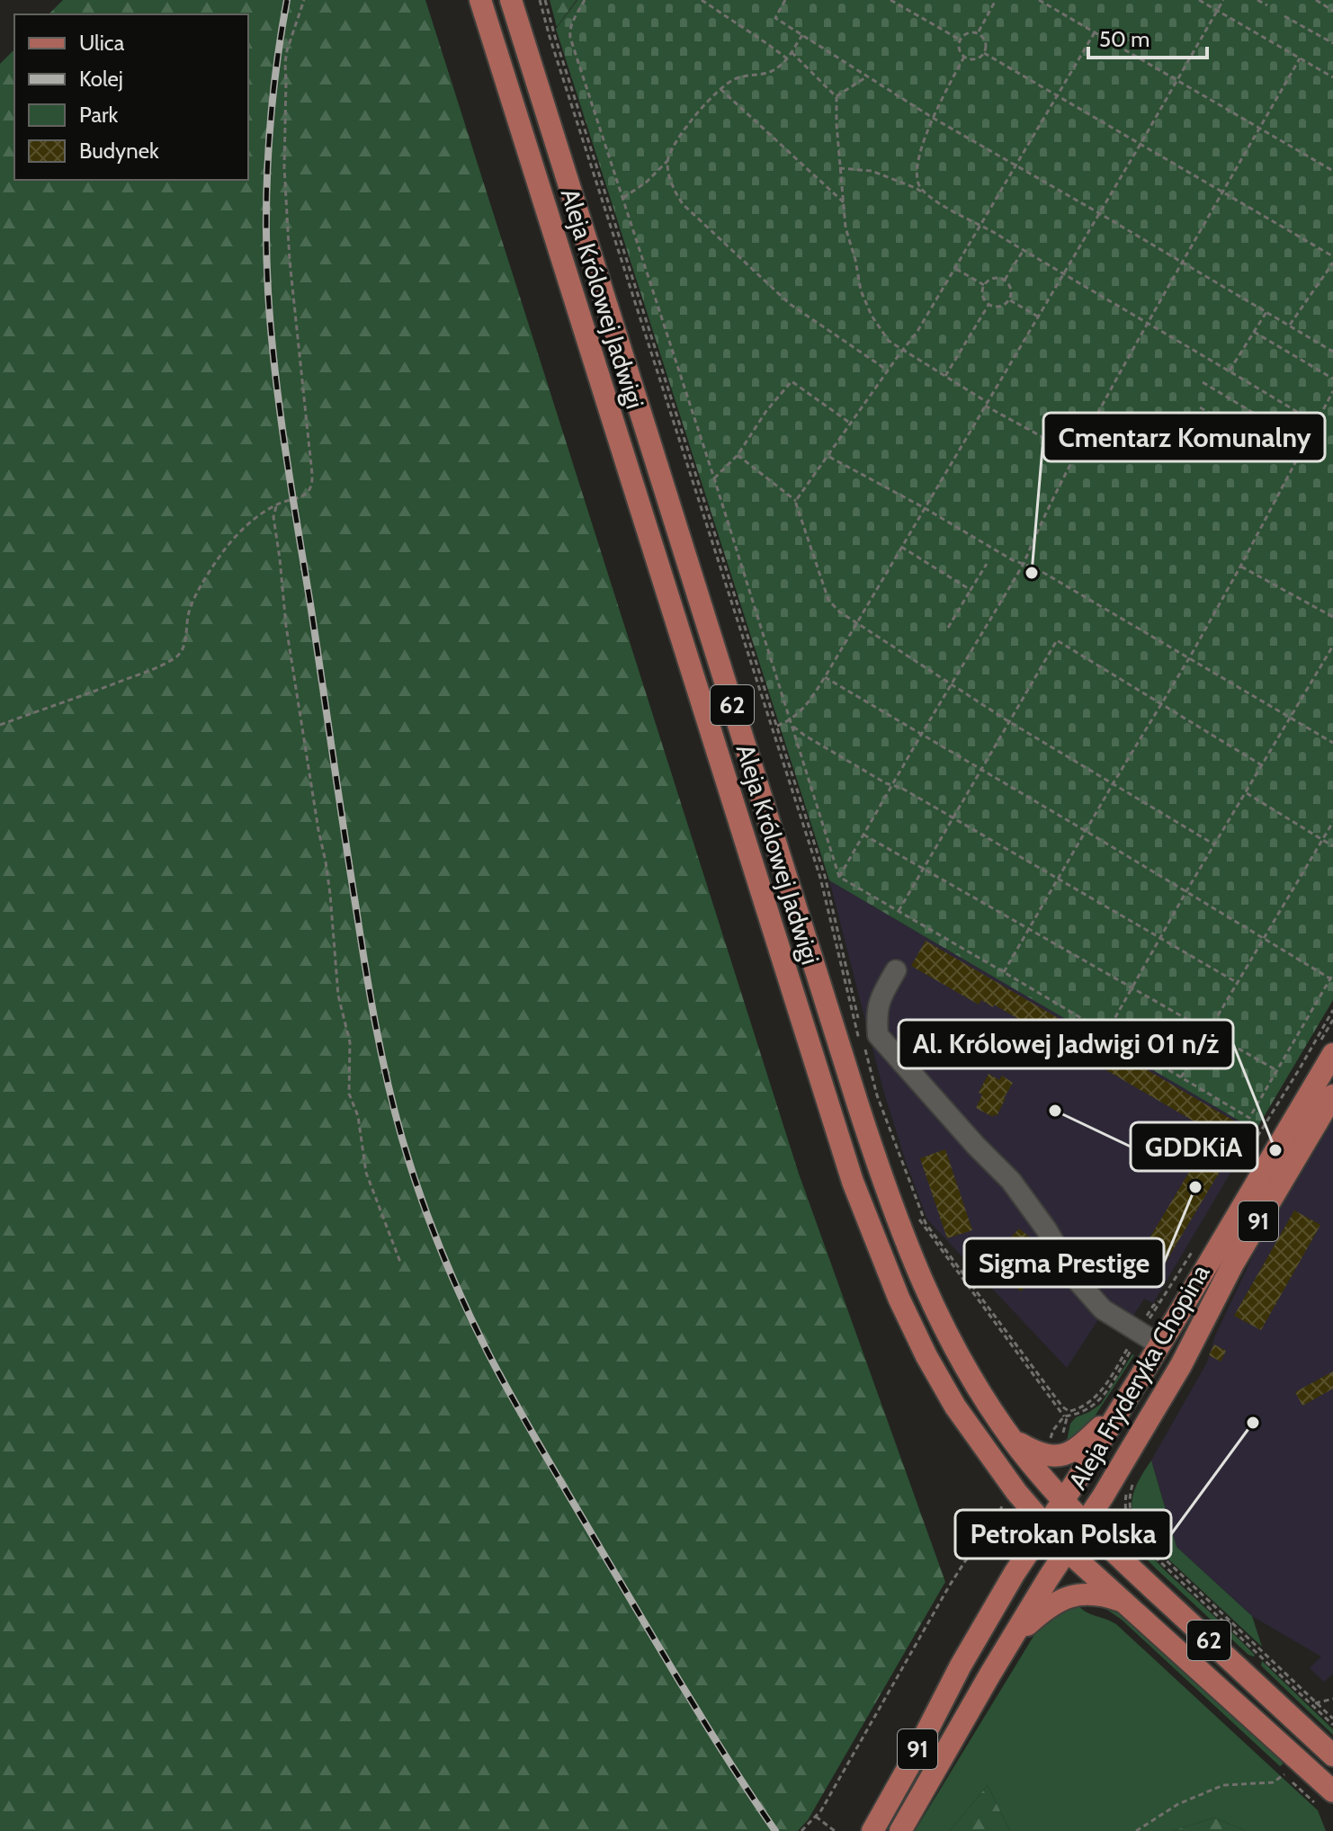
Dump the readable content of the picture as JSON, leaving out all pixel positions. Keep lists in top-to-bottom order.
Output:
{
  "streets": {
    "main road": [
      "Aleja Królowej Jadwigi",
      "62",
      "91",
      "Aleja Fryderyka Chopina"
    ]
  },
  "crossings": [
    ["Aleja Królowej Jadwigi", "62"],
    ["Aleja Królowej Jadwigi", "Aleja Fryderyka Chopina"],
    ["62", "Aleja Fryderyka Chopina"]
  ],
  "places": [
    "Cmentarz Komunalny",
    "GDDKiA",
    "Al. Królowej Jadwigi 01 n/ż",
    "Sigma Prestige",
    "Petrokan Polska"
  ],
  "legend": [
    "Ulica",
    "Kolej",
    "Park",
    "Budynek"
  ],
  "scale_bar": "50 m"
}
